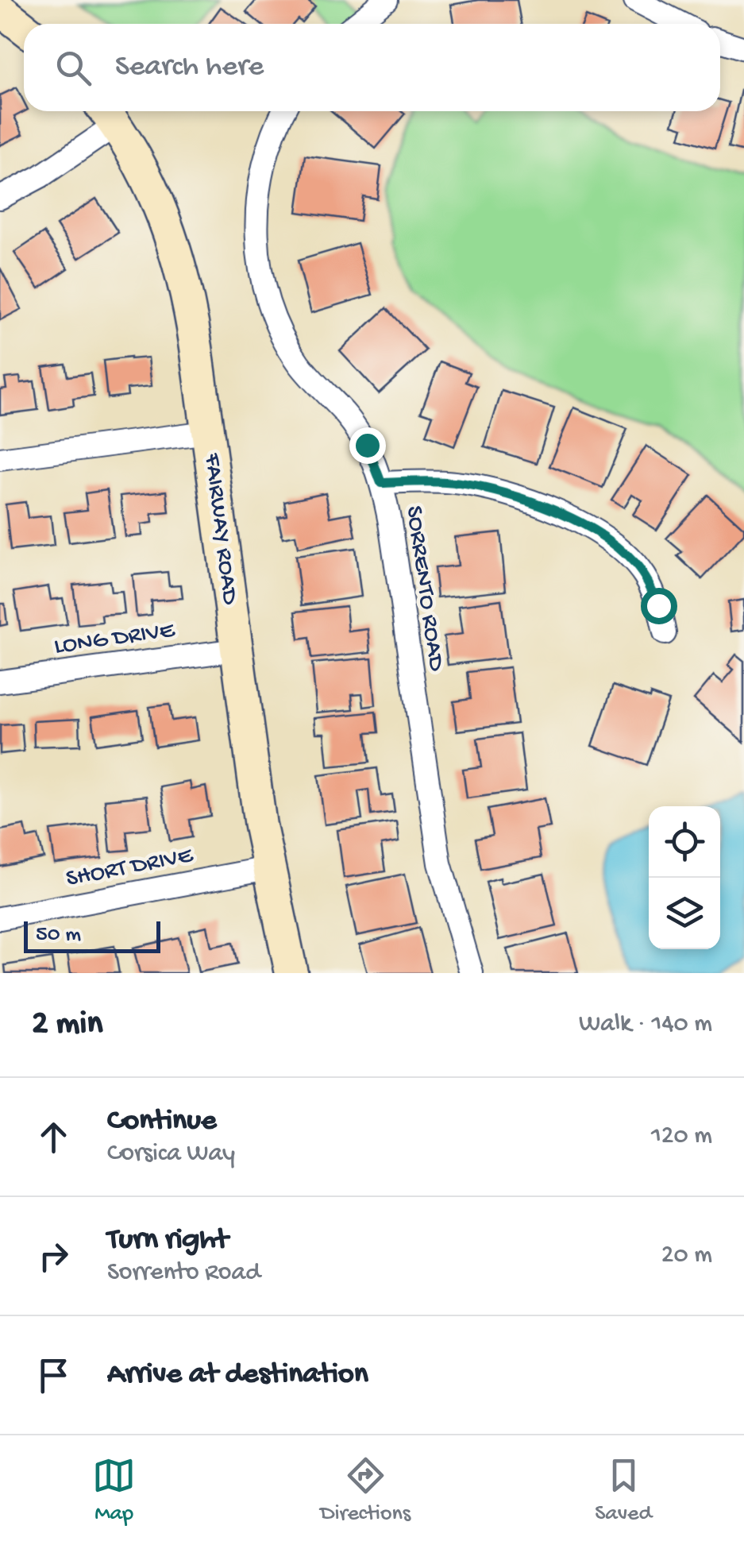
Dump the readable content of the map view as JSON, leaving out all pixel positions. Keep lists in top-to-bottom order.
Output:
{
  "streets": {
    "street": [
      "FAIRWAY ROAD",
      "SORRENTO ROAD",
      "LONG DRIVE",
      "SHORT DRIVE"
    ]
  },
  "crossings": [
    ["FAIRWAY ROAD", "LONG DRIVE"],
    ["FAIRWAY ROAD", "SHORT DRIVE"]
  ],
  "scale_bar": "50 m",
  "page": {
    "search": "Search here",
    "scale": "50 m",
    "heading": ["2 min", "Walk · 140 m"],
    "list": [
      ["Continue", "Corsica Way", "120 m"],
      ["Turn right", "Sorrento Road", "20 m"],
      "Arrive at destination"
    ],
    "nav": ["Map", "Directions", "Saved"]
  }
}
